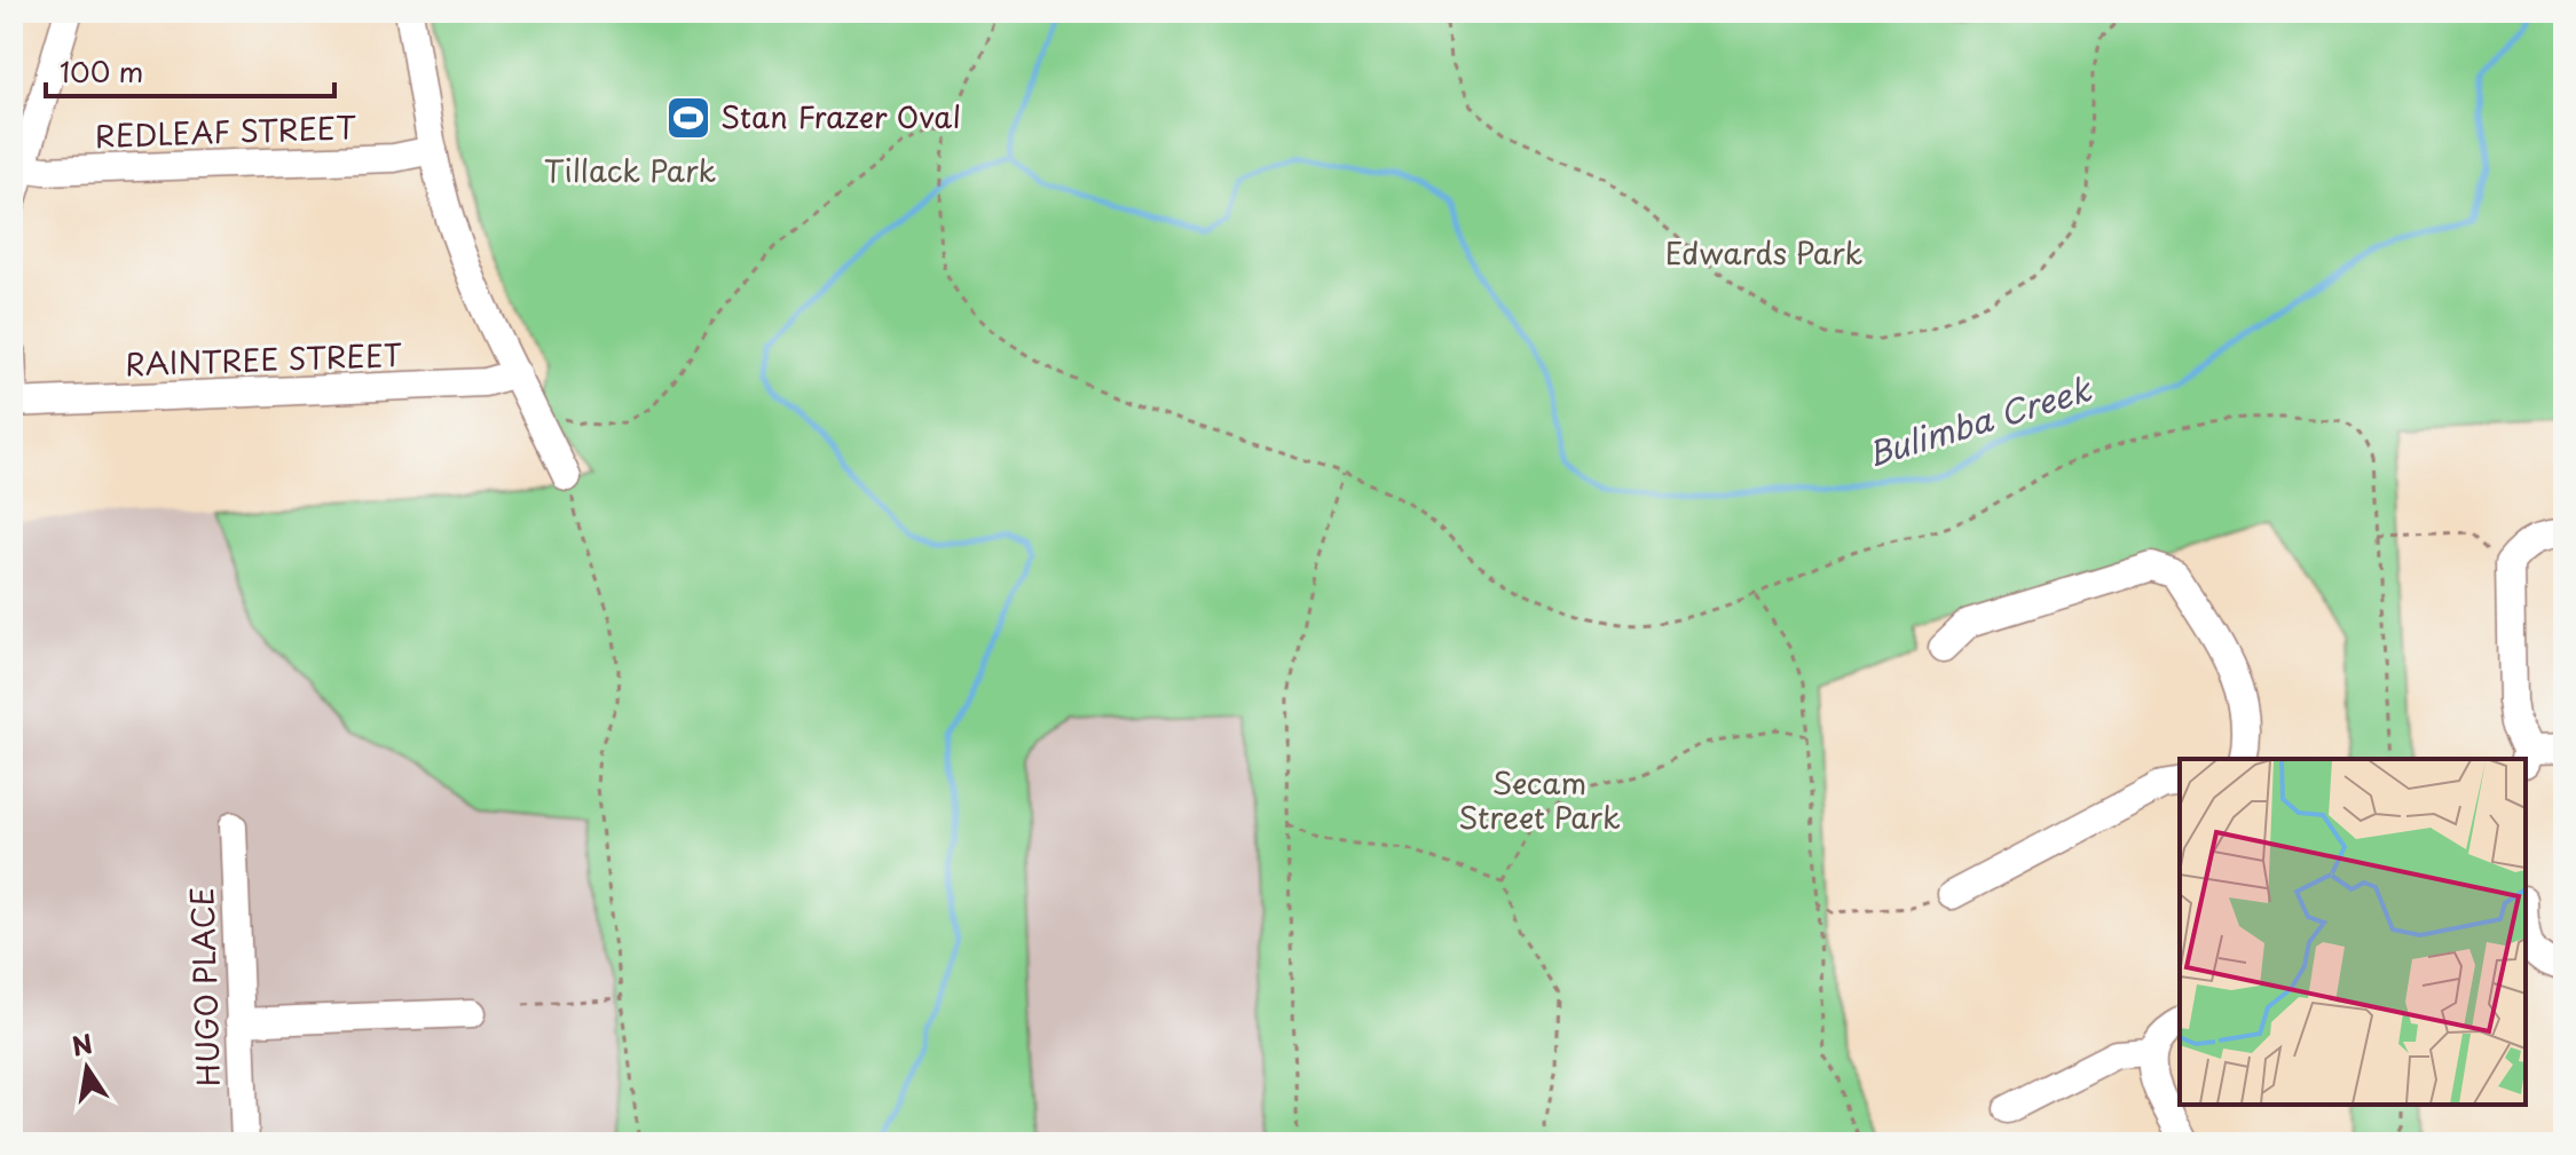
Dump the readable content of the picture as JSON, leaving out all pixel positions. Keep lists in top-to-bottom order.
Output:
{
  "streets": {
    "street": ["REDLEAF STREET", "RAINTREE STREET", "HUGO PLACE"]
  },
  "water": ["Bulimba Creek"],
  "parks": ["Tillack Park", "Edwards Park", "Secam Street Park"],
  "places": {
    "sports": ["Stan Frazer Oval"]
  },
  "scale_bar": "100 m",
  "north": "top"
}
